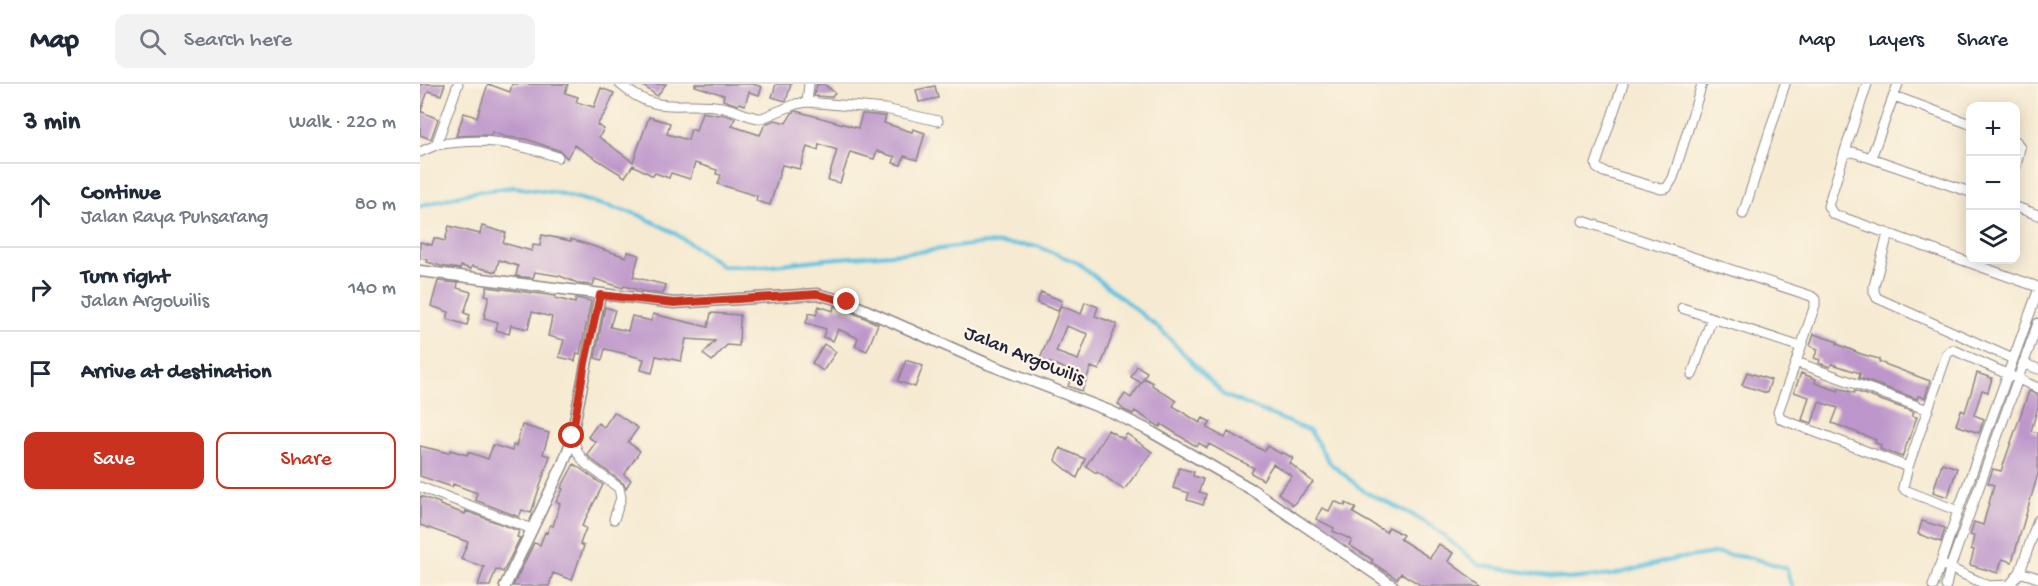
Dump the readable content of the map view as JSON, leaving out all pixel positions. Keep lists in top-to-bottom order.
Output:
{
  "streets": {
    "street": ["Jalan Argowilis"]
  },
  "page": {
    "header": "Map",
    "search": "Search here",
    "nav": ["Map", "Layers", "Share"],
    "heading": ["3 min", "Walk · 220 m"],
    "map_buttons": ["+", "−"],
    "list": [
      ["Continue", "Jalan Raya Puhsarang", "80 m"],
      ["Turn right", "Jalan Argowilis", "140 m"],
      "Arrive at destination"
    ],
    "buttons": ["Save", "Share"]
  }
}
